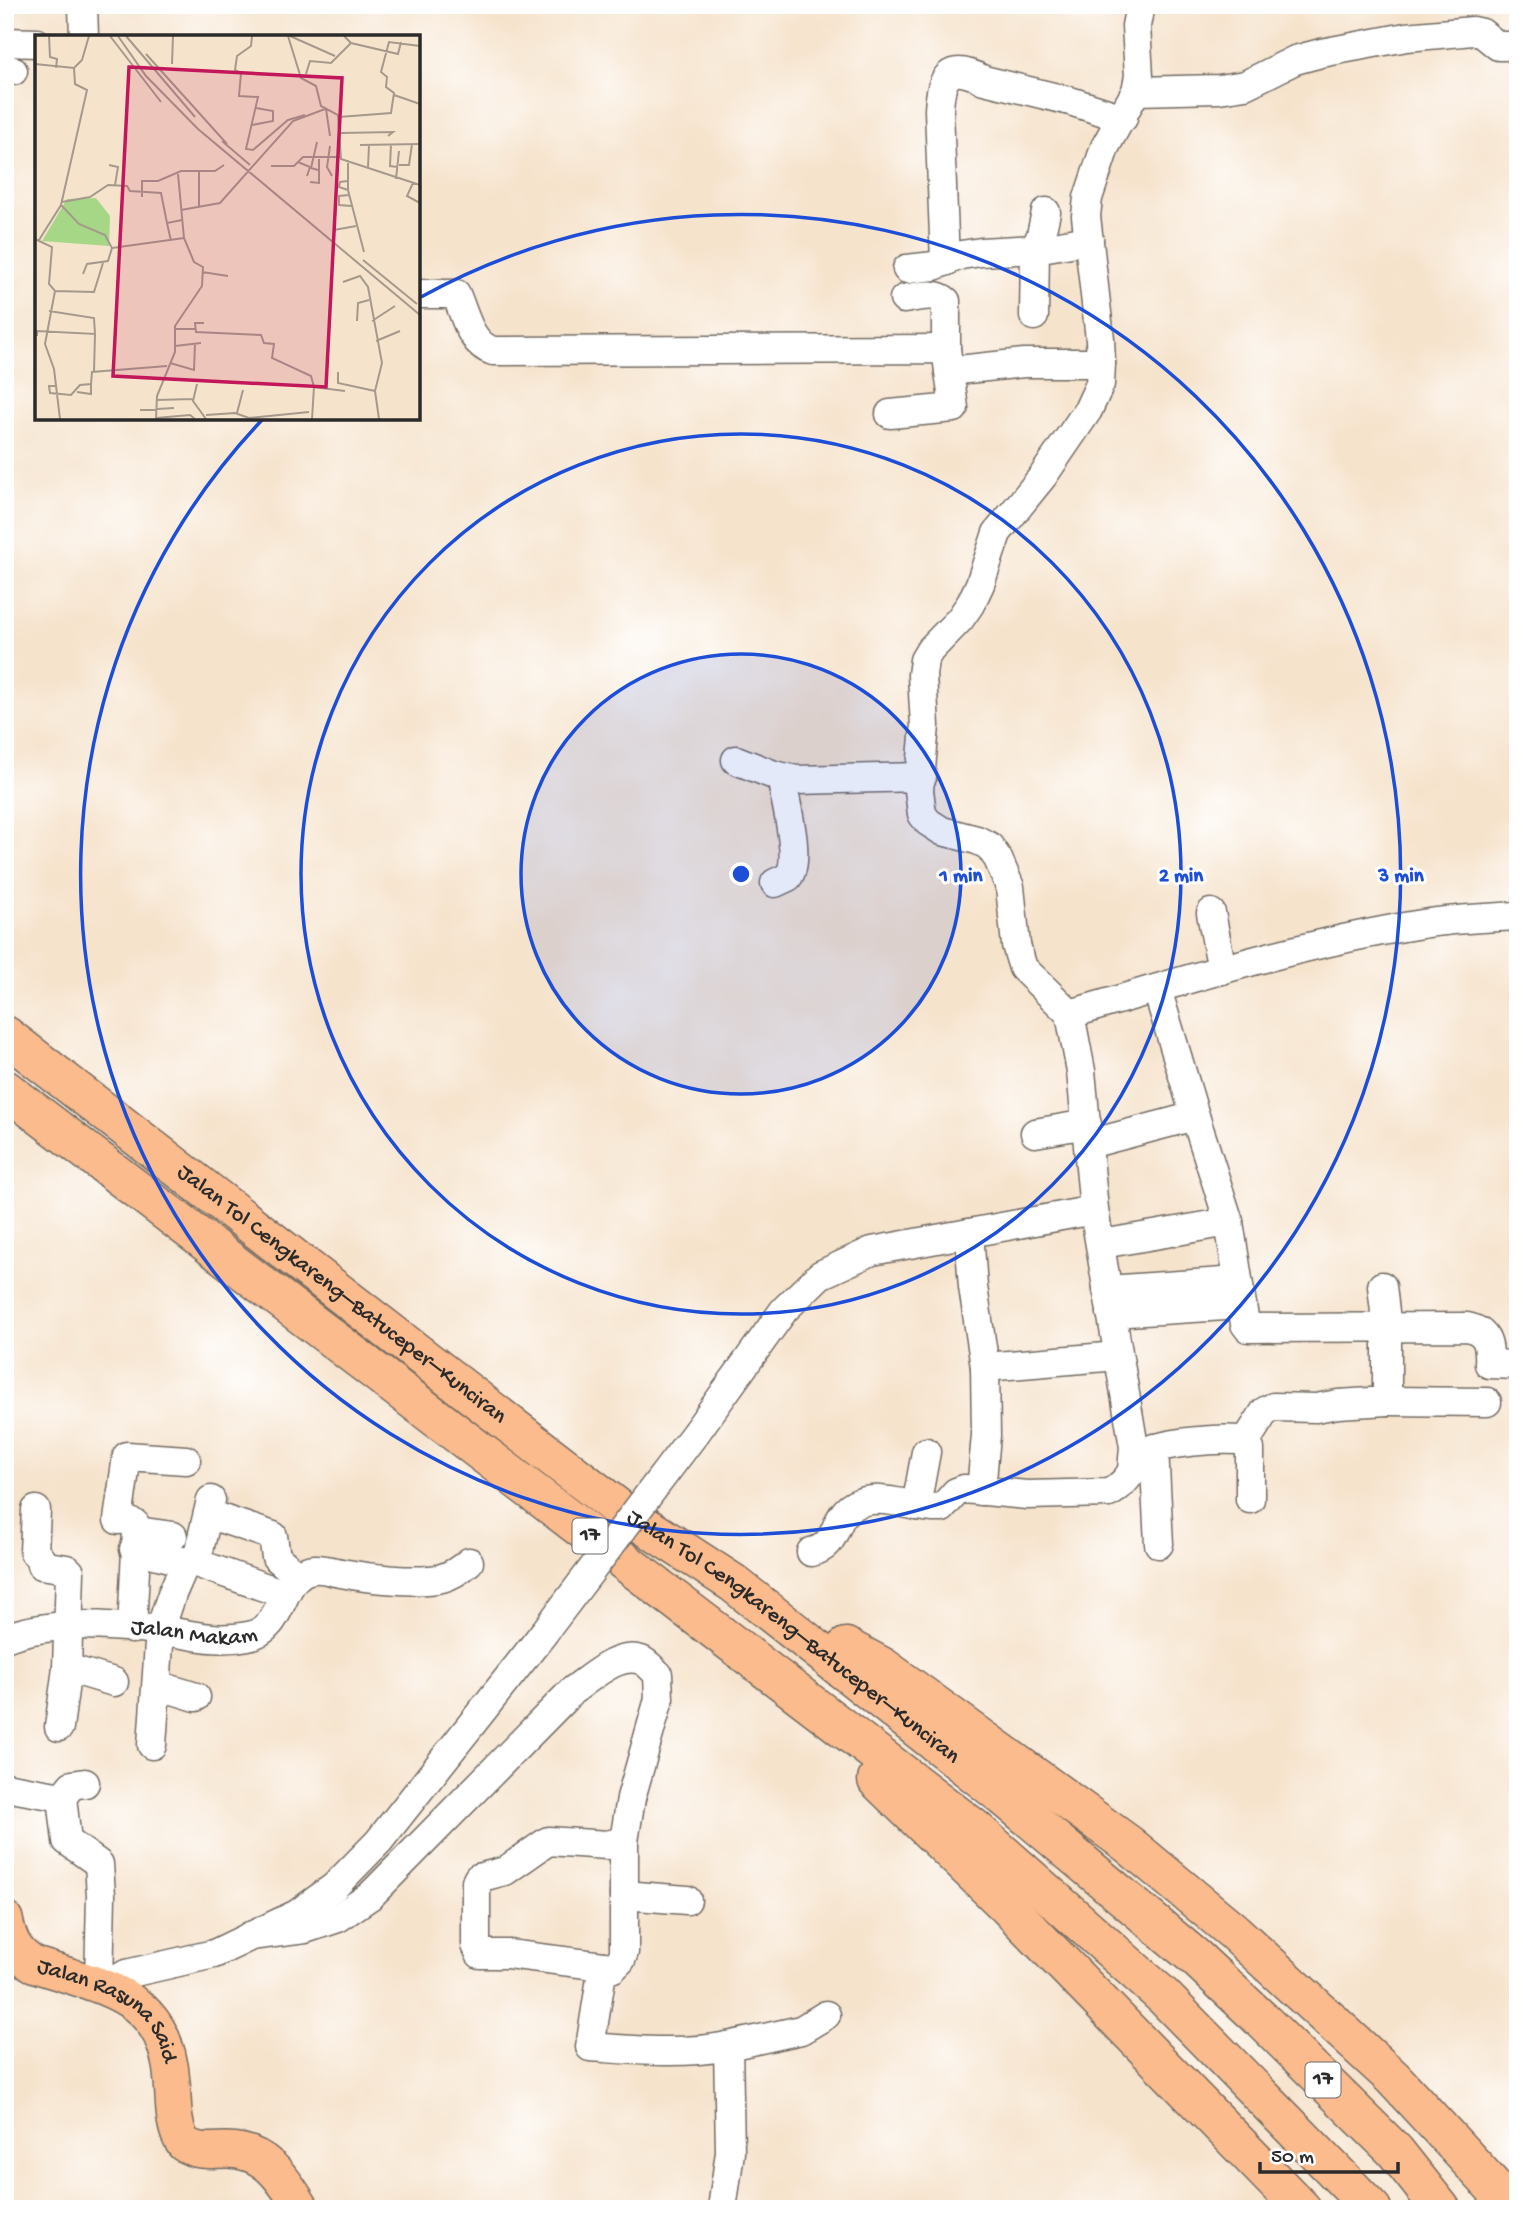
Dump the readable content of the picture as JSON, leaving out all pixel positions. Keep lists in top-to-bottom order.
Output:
{
  "streets": {
    "highway": ["Jalan Tol Cengkareng–Batuceper–Kunciran", "17"],
    "main road": ["Jalan Rasuna Said"],
    "street": ["Jalan Makam"]
  },
  "scale_bar": "50 m",
  "rings": ["1 min", "2 min", "3 min"]
}
